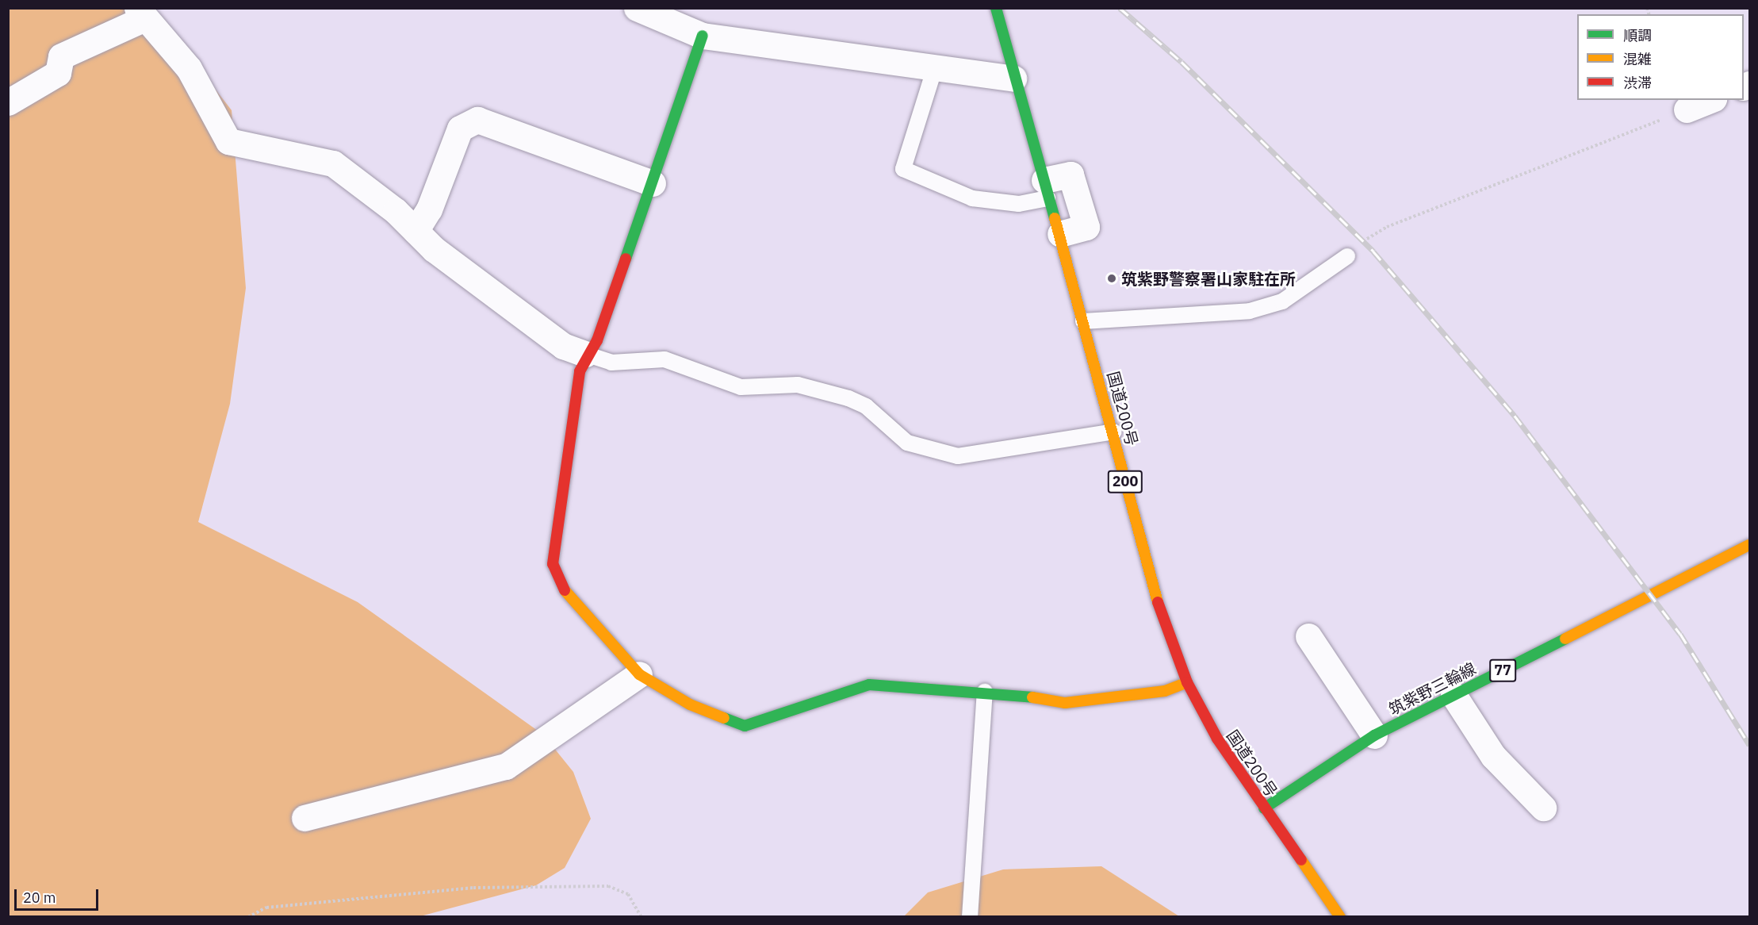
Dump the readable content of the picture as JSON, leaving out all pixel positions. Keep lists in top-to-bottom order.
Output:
{
  "streets": {
    "main road": [
      "国道200号",
      "200",
      "77",
      "筑紫野三輪線"
    ]
  },
  "crossings": [
    ["国道200号", "筑紫野三輪線"]
  ],
  "places": ["筑紫野警察署山家駐在所"],
  "legend": ["順調", "混雑", "渋滞"],
  "scale_bar": "20 m"
}
